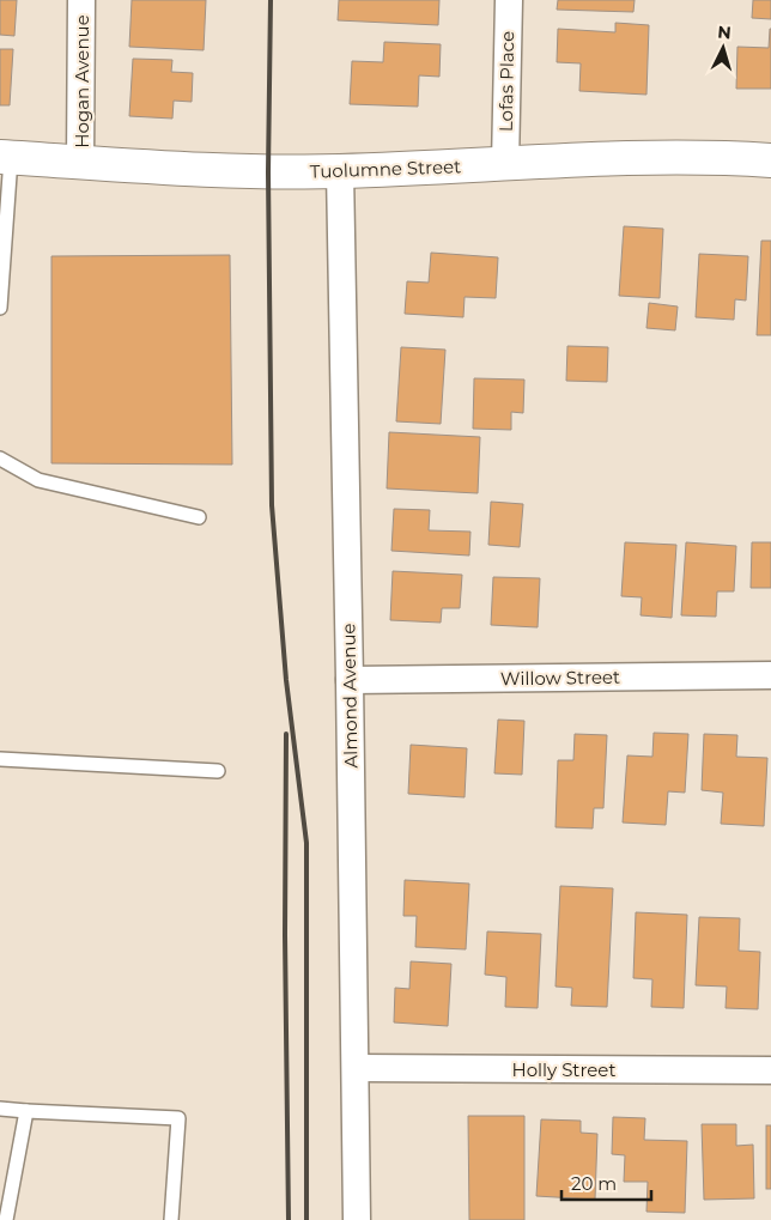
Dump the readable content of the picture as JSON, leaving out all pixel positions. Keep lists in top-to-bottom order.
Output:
{
  "streets": {
    "main road": ["Tuolumne Street"],
    "street": [
      "Hogan Avenue",
      "Lofas Place",
      "Willow Street",
      "Almond Avenue",
      "Holly Street"
    ]
  },
  "crossings": [
    ["Hogan Avenue", "Tuolumne Street"],
    ["Lofas Place", "Tuolumne Street"],
    ["Tuolumne Street", "Almond Avenue"],
    ["Willow Street", "Almond Avenue"],
    ["Almond Avenue", "Holly Street"]
  ],
  "scale_bar": "20 m",
  "north": "top"
}
